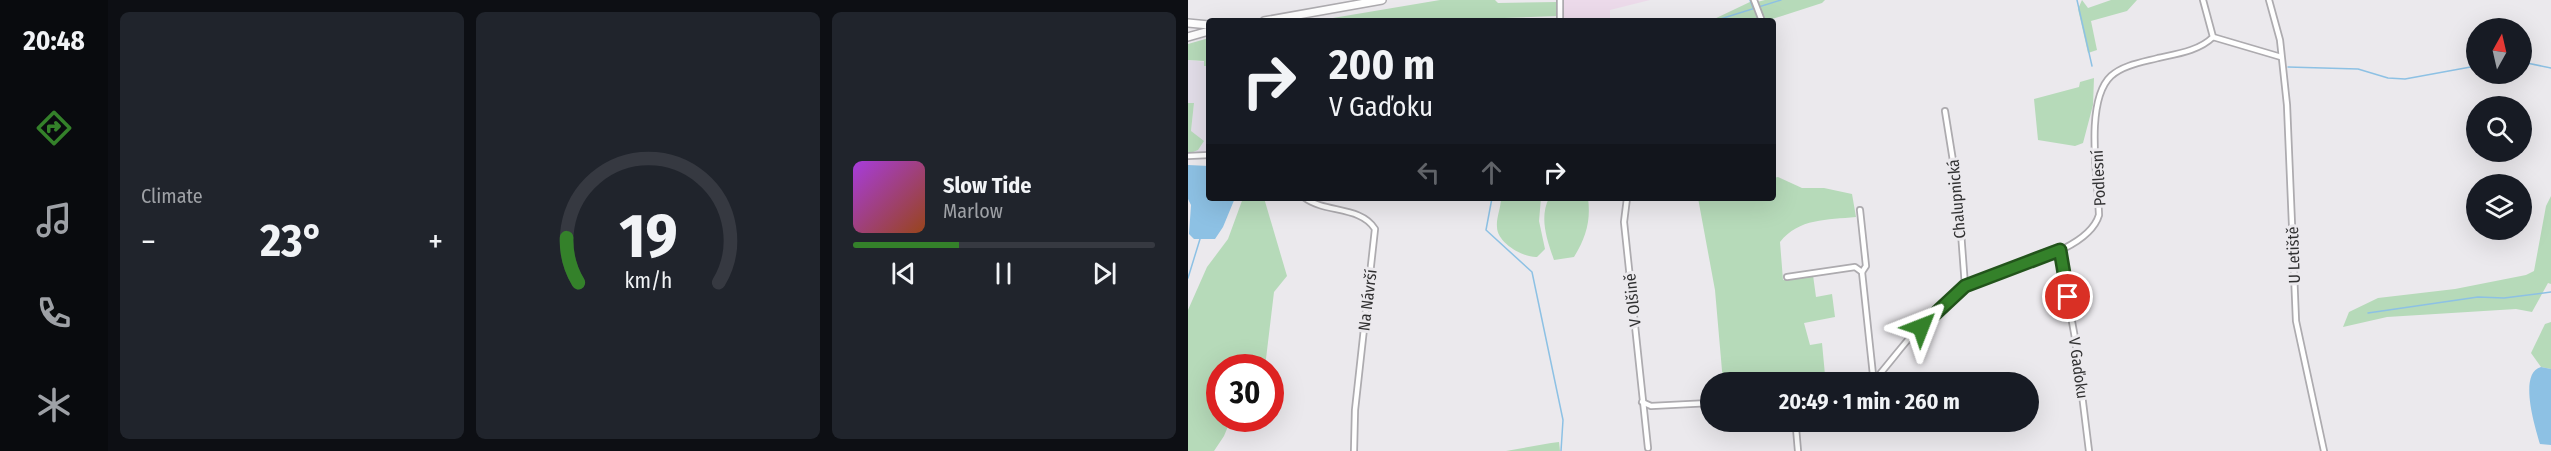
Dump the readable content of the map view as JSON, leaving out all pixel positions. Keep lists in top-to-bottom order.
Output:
{
  "streets": {
    "street": [
      "Podlesní",
      "Chalupnická",
      "U Letiště",
      "Na Návrší",
      "V Olšině",
      "V Gaďoku"
    ]
  },
  "crossings": [
    ["Podlesní", "Chalupnická"],
    ["Podlesní", "V Gaďoku"]
  ],
  "north": "top",
  "page": {
    "tabs": "20:48",
    "tile": "Climate",
    "turn": ["200 m", "V Gaďoku"],
    "song": ["Slow Tide", "Marlow"],
    "heat": ["−", "23°", "+"],
    "limit": "30",
    "trip": "20:49 · 1 min · 260 m",
    "gauge": ["19", "km/h"]
  }
}
